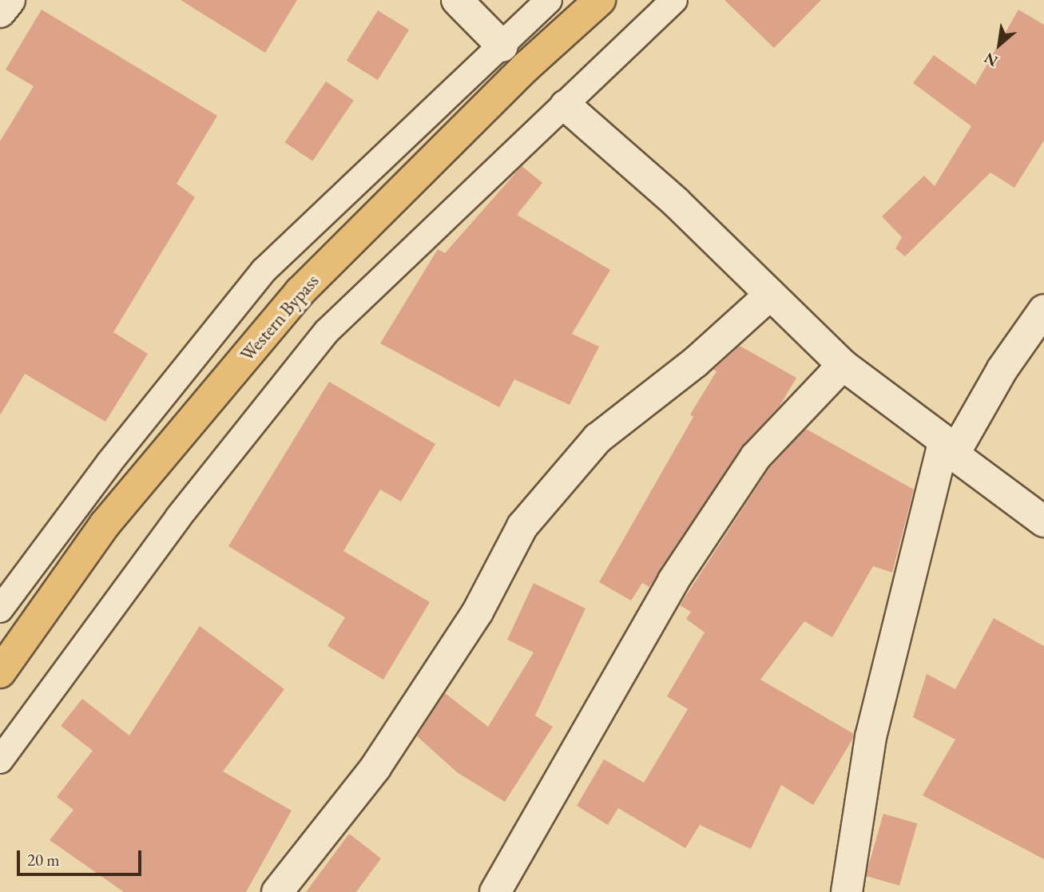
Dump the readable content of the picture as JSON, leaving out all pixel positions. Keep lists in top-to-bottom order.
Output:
{
  "streets": {
    "main road": ["Western Bypass"]
  },
  "scale_bar": "20 m",
  "north": "bottom left"
}
